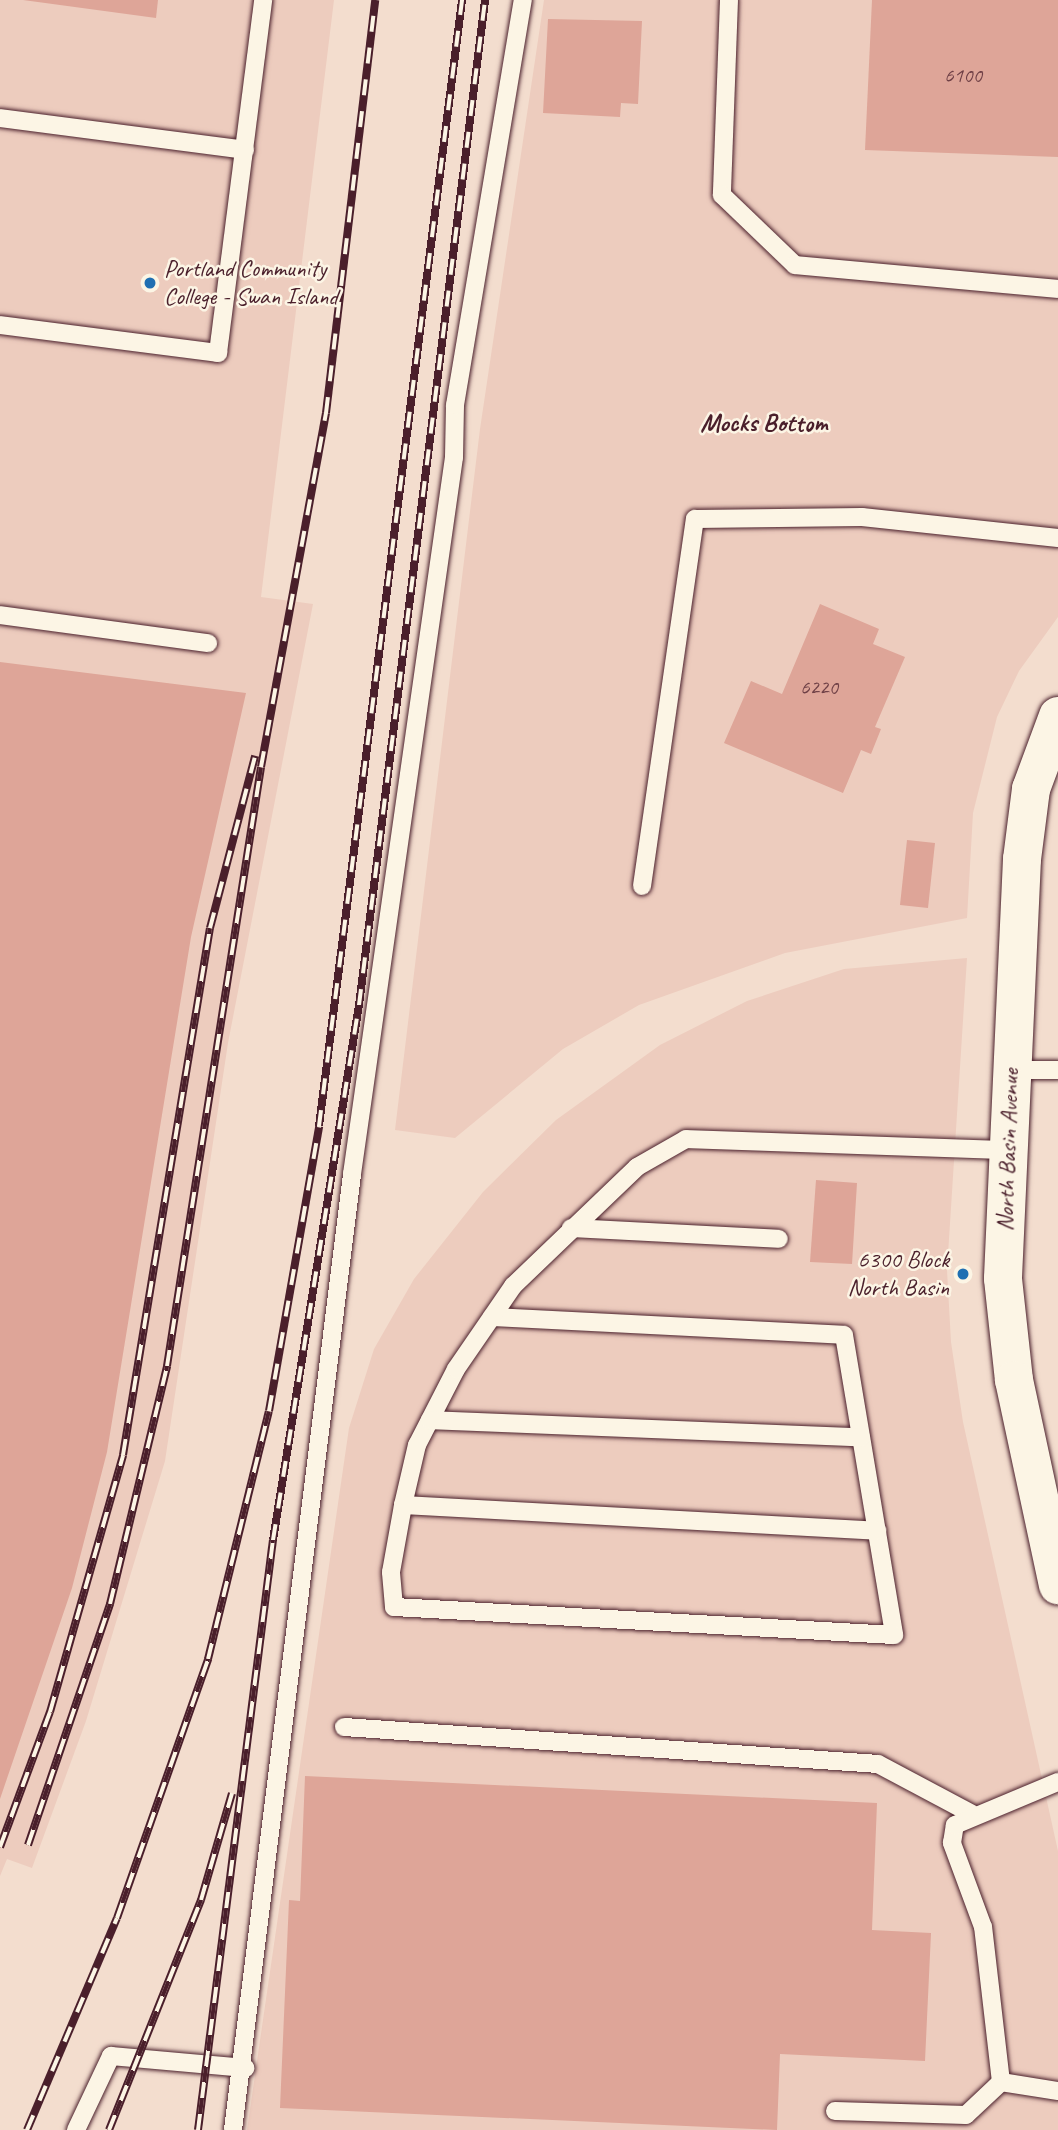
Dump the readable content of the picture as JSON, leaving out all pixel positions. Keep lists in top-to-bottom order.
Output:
{
  "streets": {
    "street": ["North Basin Avenue"]
  },
  "districts": ["Mocks Bottom"],
  "places": ["Portland Community College - Swan Island", "6300 Block North Basin"],
  "house_numbers": ["6100", "6220"]
}
